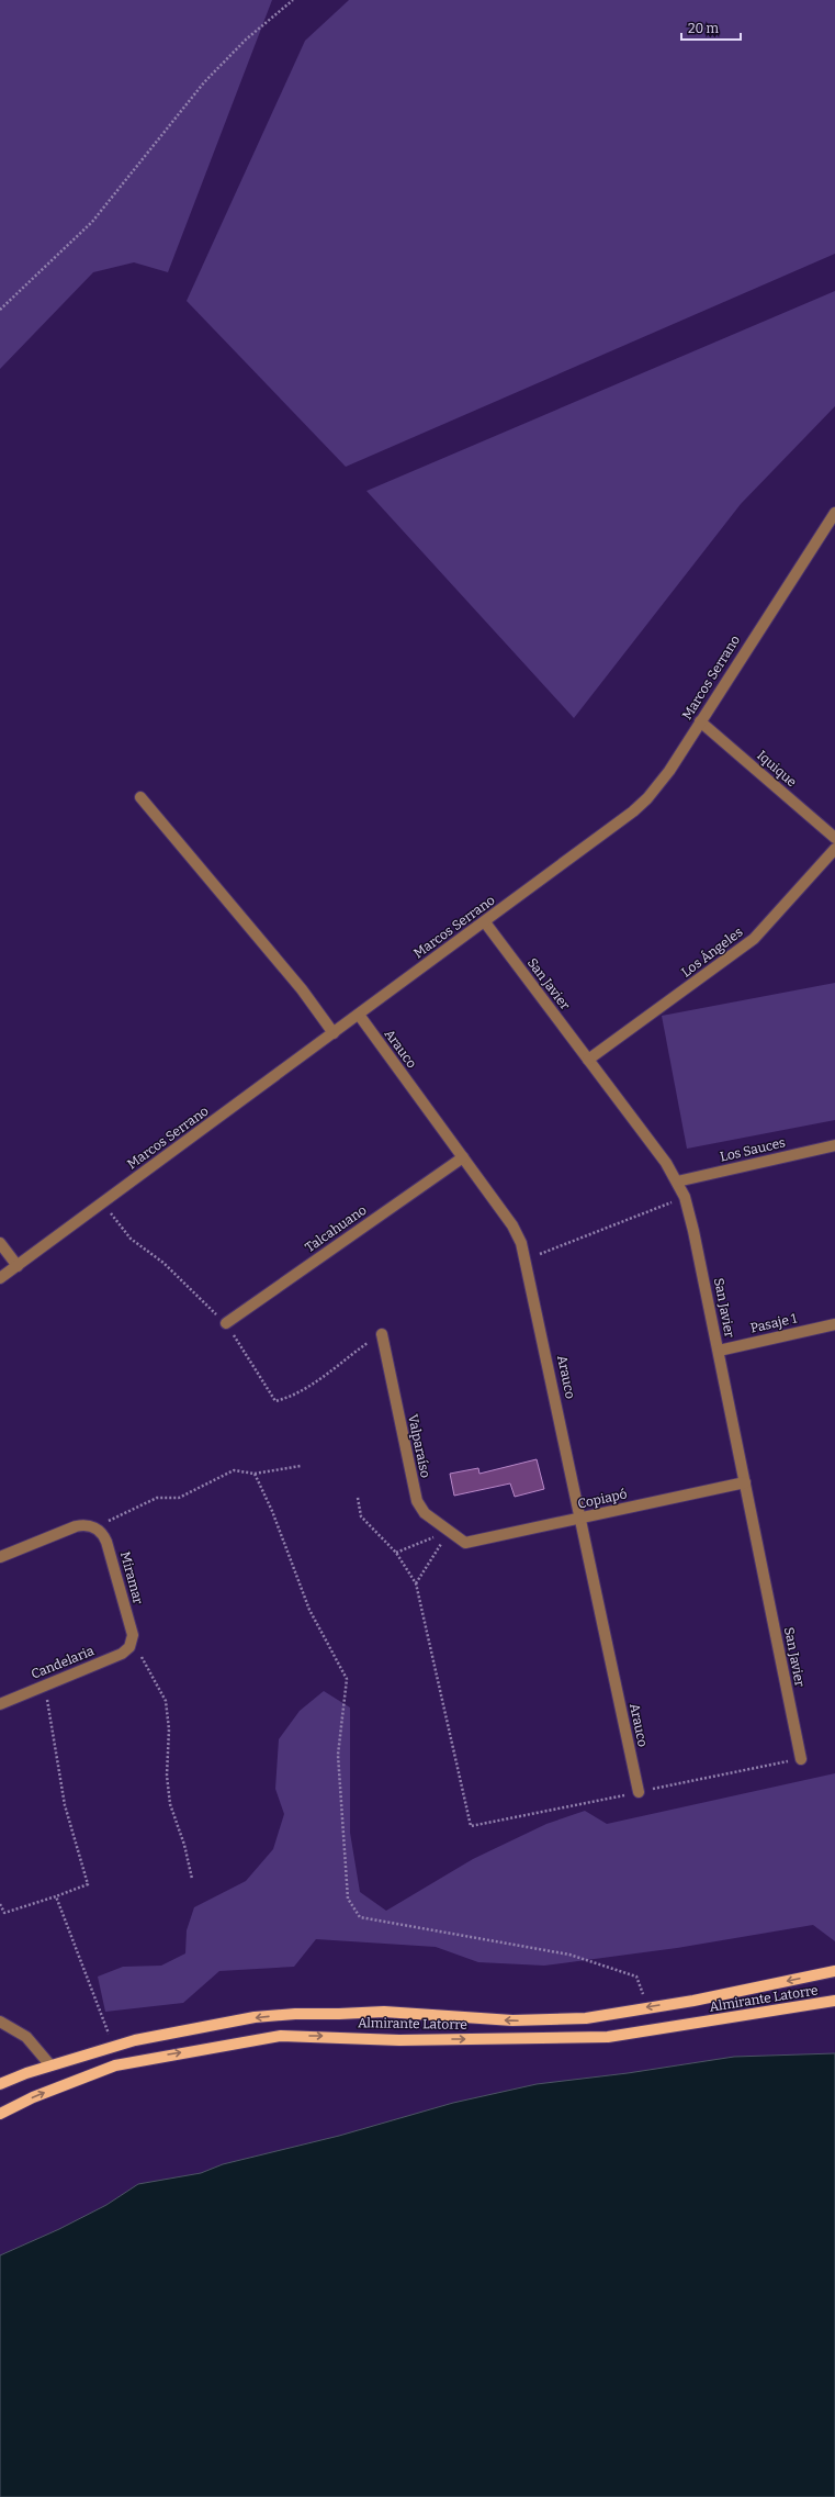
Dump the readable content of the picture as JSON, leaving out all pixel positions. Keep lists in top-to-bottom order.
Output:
{
  "streets": {
    "main road": ["Almirante Latorre"],
    "street": [
      "Marcos Serrano",
      "Iquique",
      "Los Ángeles",
      "San Javier",
      "Arauco",
      "Los Sauces",
      "Talcahuano",
      "Pasaje 1",
      "Valparaíso",
      "Copiapó",
      "Miramar",
      "Candelaria"
    ]
  },
  "crossings": [
    ["Marcos Serrano", "Iquique"],
    ["Marcos Serrano", "San Javier"],
    ["Marcos Serrano", "Arauco"],
    ["Los Ángeles", "San Javier"],
    ["San Javier", "Los Sauces"],
    ["San Javier", "Pasaje 1"],
    ["San Javier", "Copiapó"],
    ["Arauco", "Talcahuano"],
    ["Arauco", "Copiapó"],
    ["Valparaíso", "Copiapó"],
    ["Miramar", "Candelaria"]
  ],
  "scale_bar": "20 m"
}
